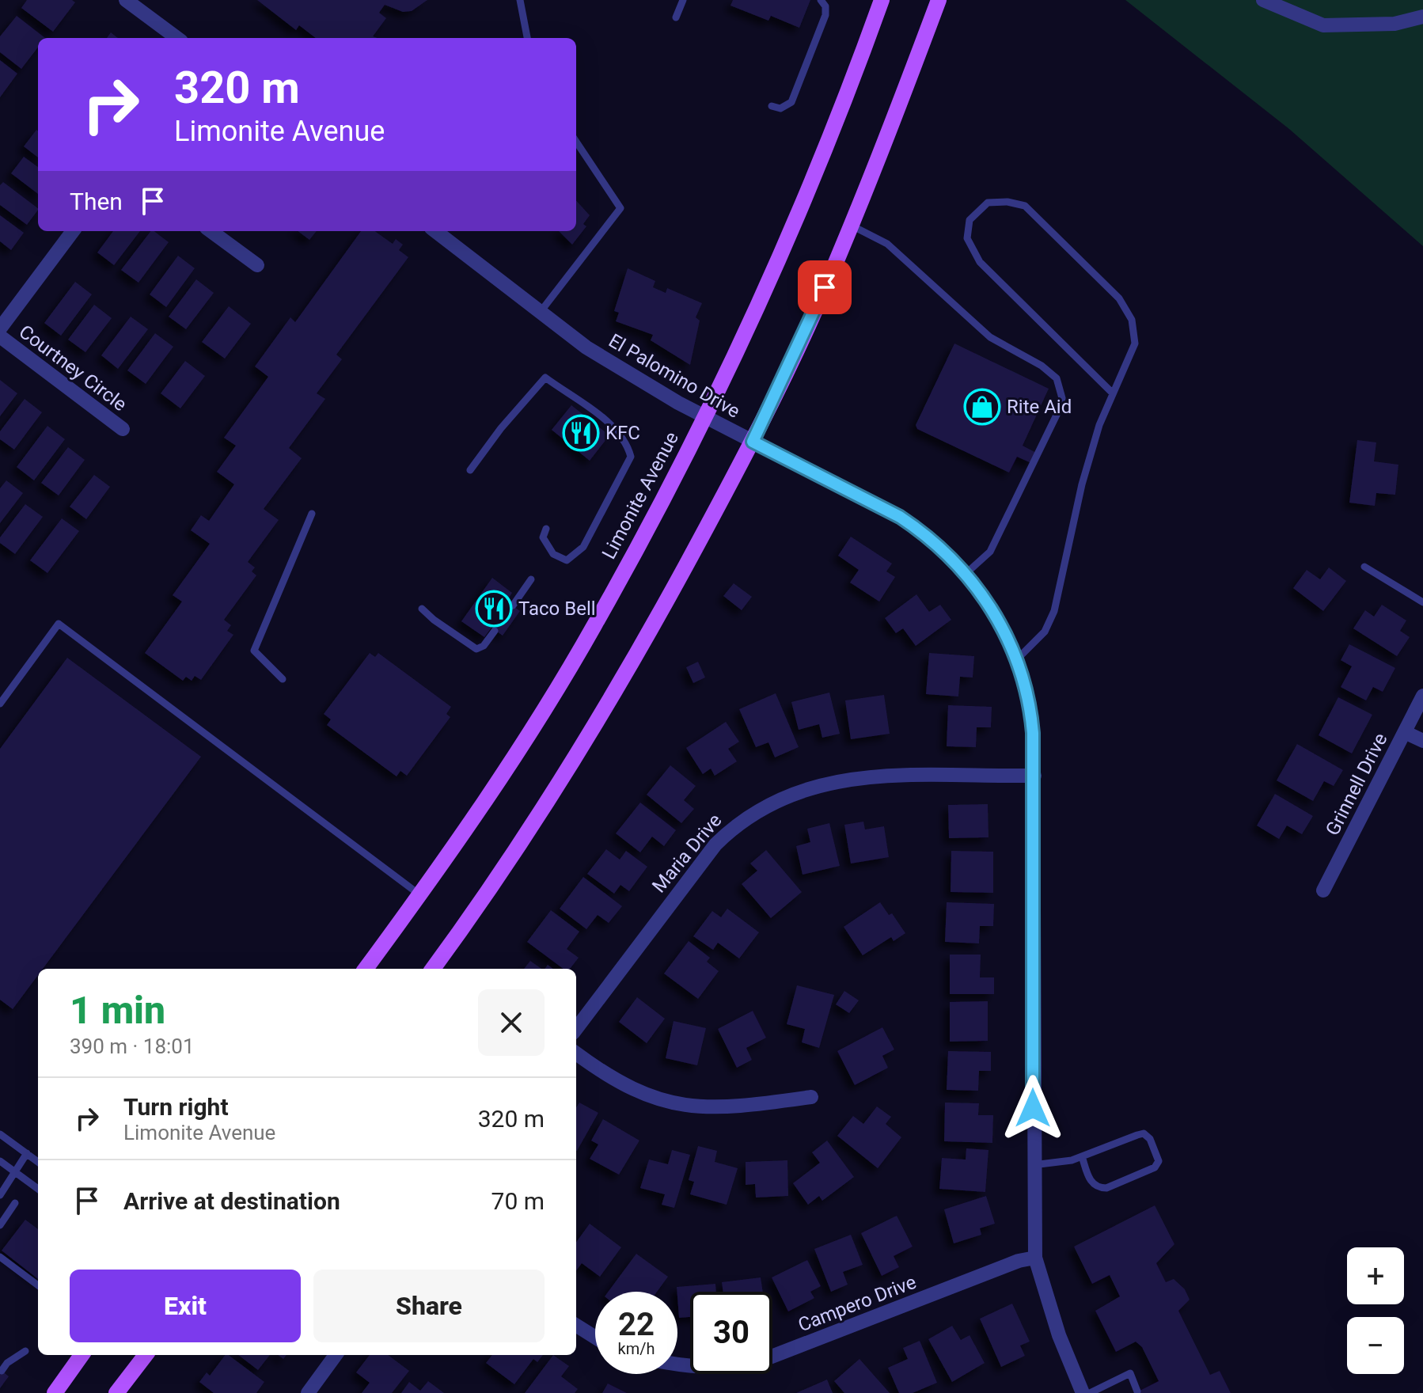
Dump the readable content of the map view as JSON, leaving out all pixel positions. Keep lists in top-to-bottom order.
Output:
{
  "streets": {
    "main road": ["Limonite Avenue"],
    "street": [
      "Courtney Circle",
      "El Palomino Drive",
      "Grinnell Drive",
      "Maria Drive",
      "Campero Drive"
    ]
  },
  "crossings": [
    ["El Palomino Drive", "Limonite Avenue"],
    ["El Palomino Drive", "Maria Drive"],
    ["El Palomino Drive", "Campero Drive"]
  ],
  "places": {
    "shop": ["Rite Aid"],
    "restaurant": ["KFC", "Taco Bell"]
  },
  "page": {
    "turn": ["320 m", "Limonite Avenue"],
    "then": "Then",
    "heading": ["1 min", "390 m · 18:01"],
    "list": [
      {
        "name": "Turn right",
        "note": "Limonite Avenue",
        "value": "320 m"
      },
      {
        "name": "Arrive at destination",
        "value": "70 m"
      }
    ],
    "map_buttons": ["+", "−"],
    "buttons": ["Exit", "Share"],
    "speed": "22 km/h",
    "limit": "30"
  }
}
